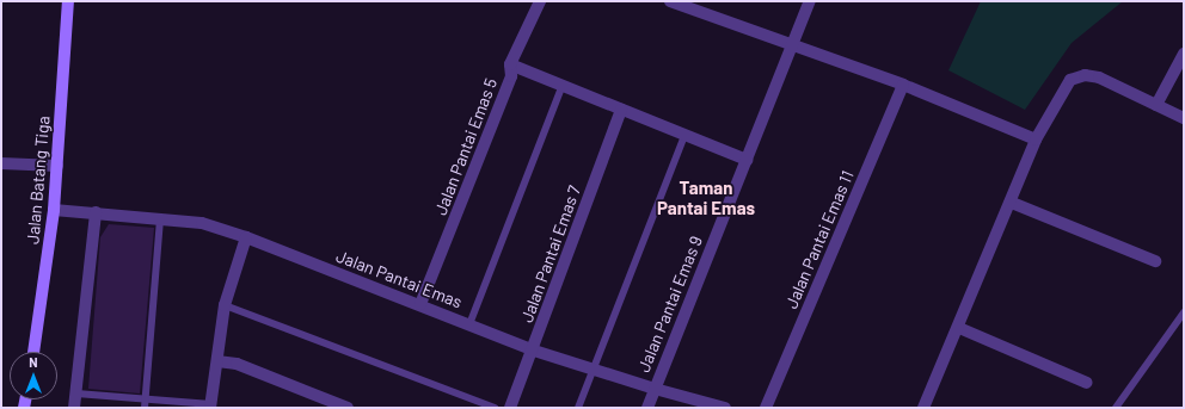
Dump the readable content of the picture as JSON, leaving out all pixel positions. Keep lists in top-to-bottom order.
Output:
{
  "streets": {
    "main road": ["Jalan Batang Tiga"],
    "street": [
      "Jalan Pantai Emas 5",
      "Jalan Pantai Emas 11",
      "Jalan Pantai Emas 7",
      "Jalan Pantai Emas",
      "Jalan Pantai Emas 9"
    ]
  },
  "crossings": [
    ["Jalan Pantai Emas 5", "Jalan Pantai Emas"],
    ["Jalan Batang Tiga", "Jalan Pantai Emas"],
    ["Jalan Pantai Emas 7", "Jalan Pantai Emas"],
    ["Jalan Pantai Emas", "Jalan Pantai Emas 9"]
  ],
  "districts": ["Taman Pantai Emas"],
  "north": "top"
}
